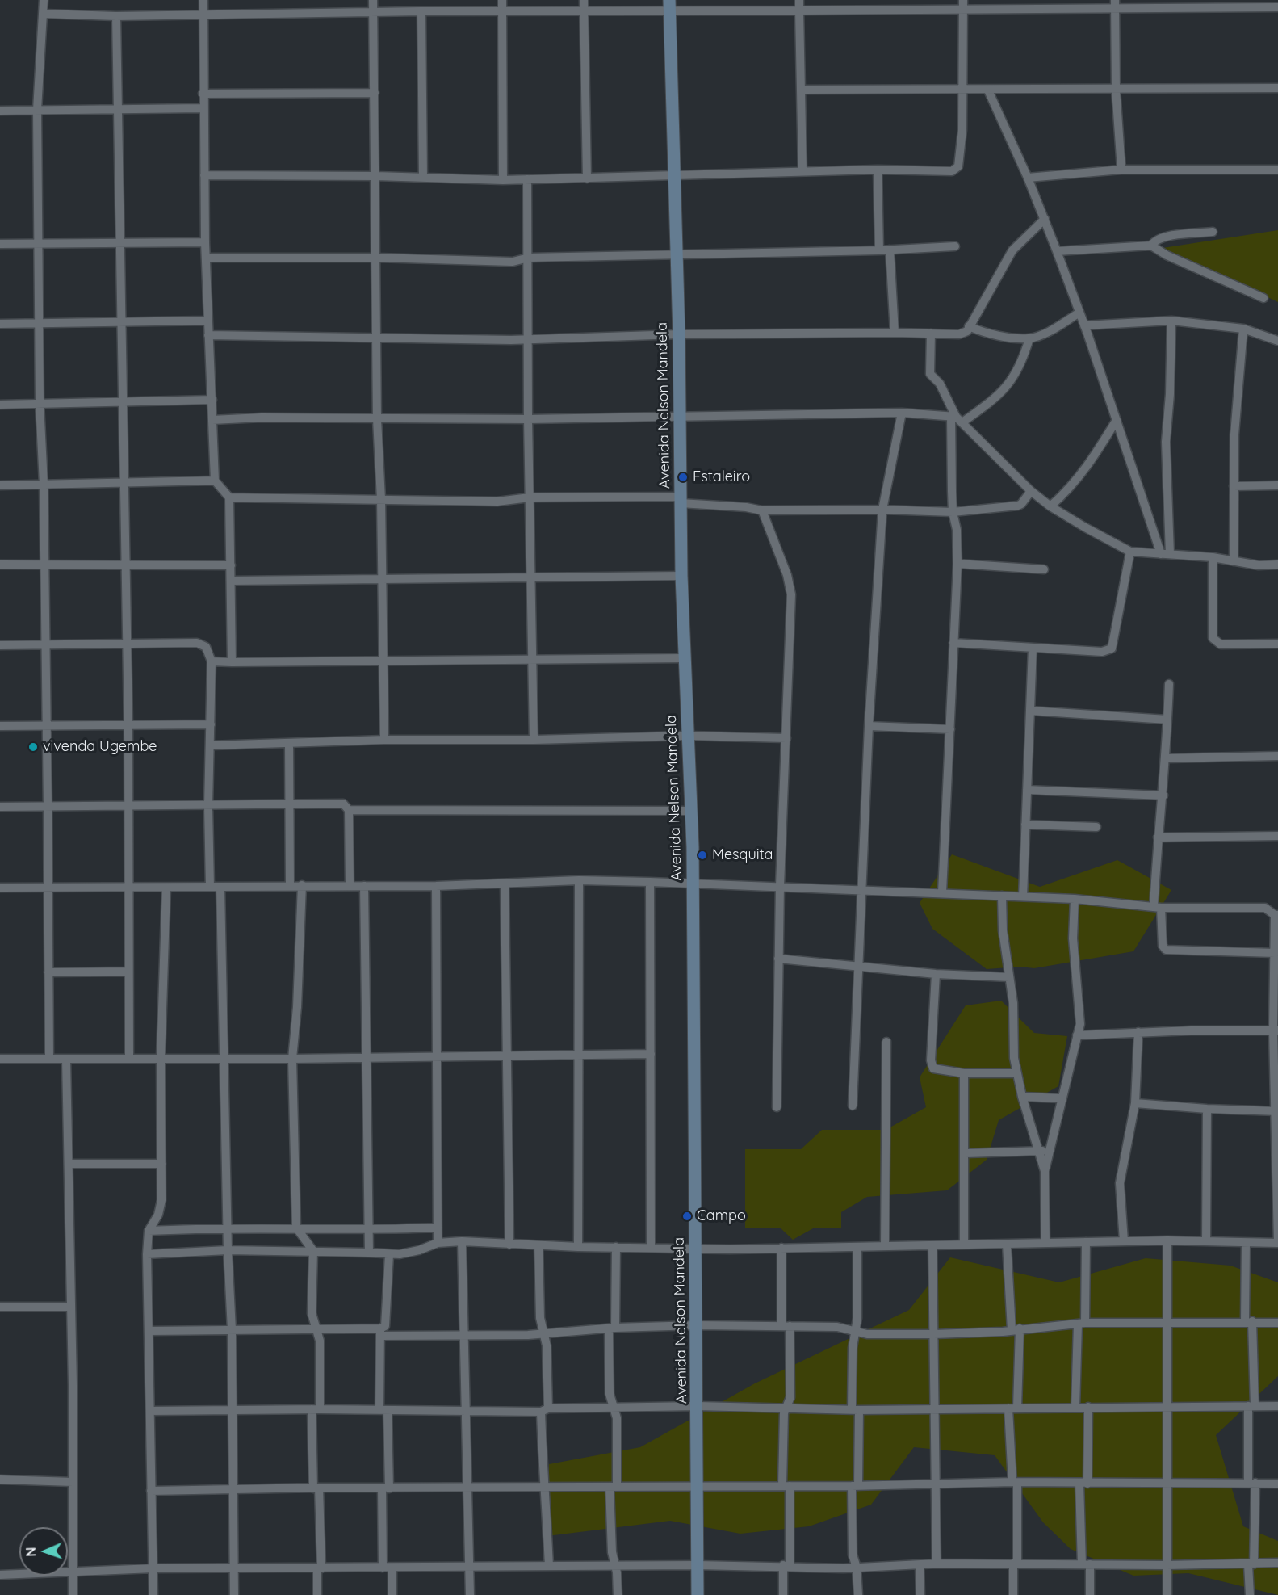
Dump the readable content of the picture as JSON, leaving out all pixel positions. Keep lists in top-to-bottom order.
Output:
{
  "streets": {
    "street": ["Avenida Nelson Mandela"]
  },
  "places": [
    "Estaleiro",
    "vivenda Ugembe",
    "Mesquita",
    "Campo"
  ],
  "north": "left"
}
